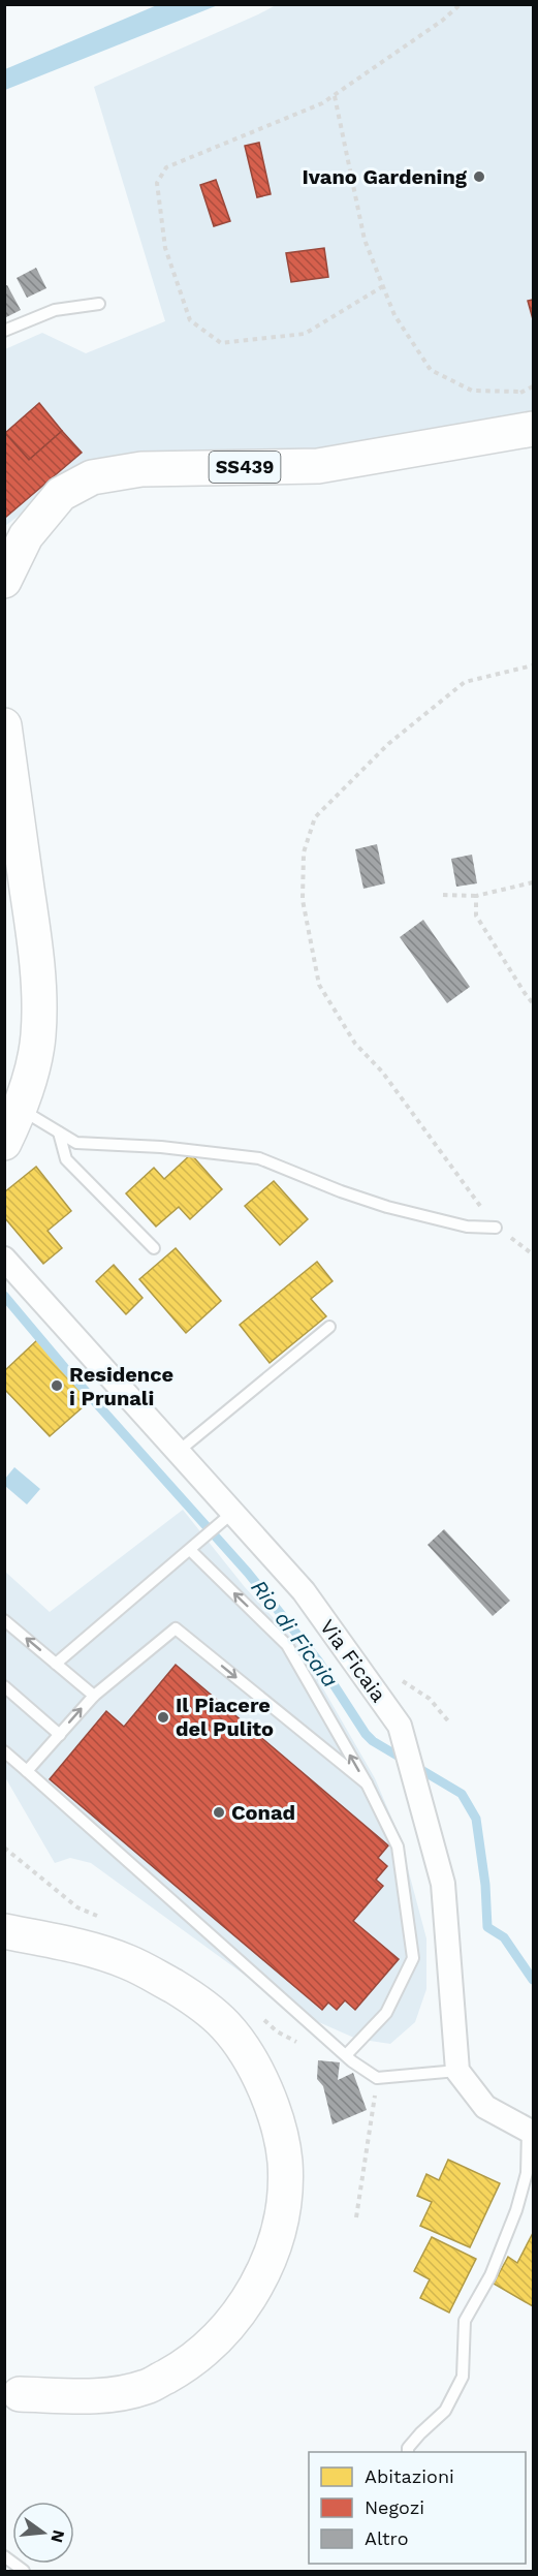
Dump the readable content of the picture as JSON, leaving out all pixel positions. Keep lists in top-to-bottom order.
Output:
{
  "streets": {
    "main road": ["SS439"],
    "street": ["Via Ficaia"]
  },
  "water": ["Rio di Ficaia"],
  "places": [
    "Ivano Gardening",
    "Residence i Prunali",
    "Il Piacere del Pulito",
    "Conad"
  ],
  "legend": ["Abitazioni", "Negozi", "Altro"],
  "north": "right"
}
